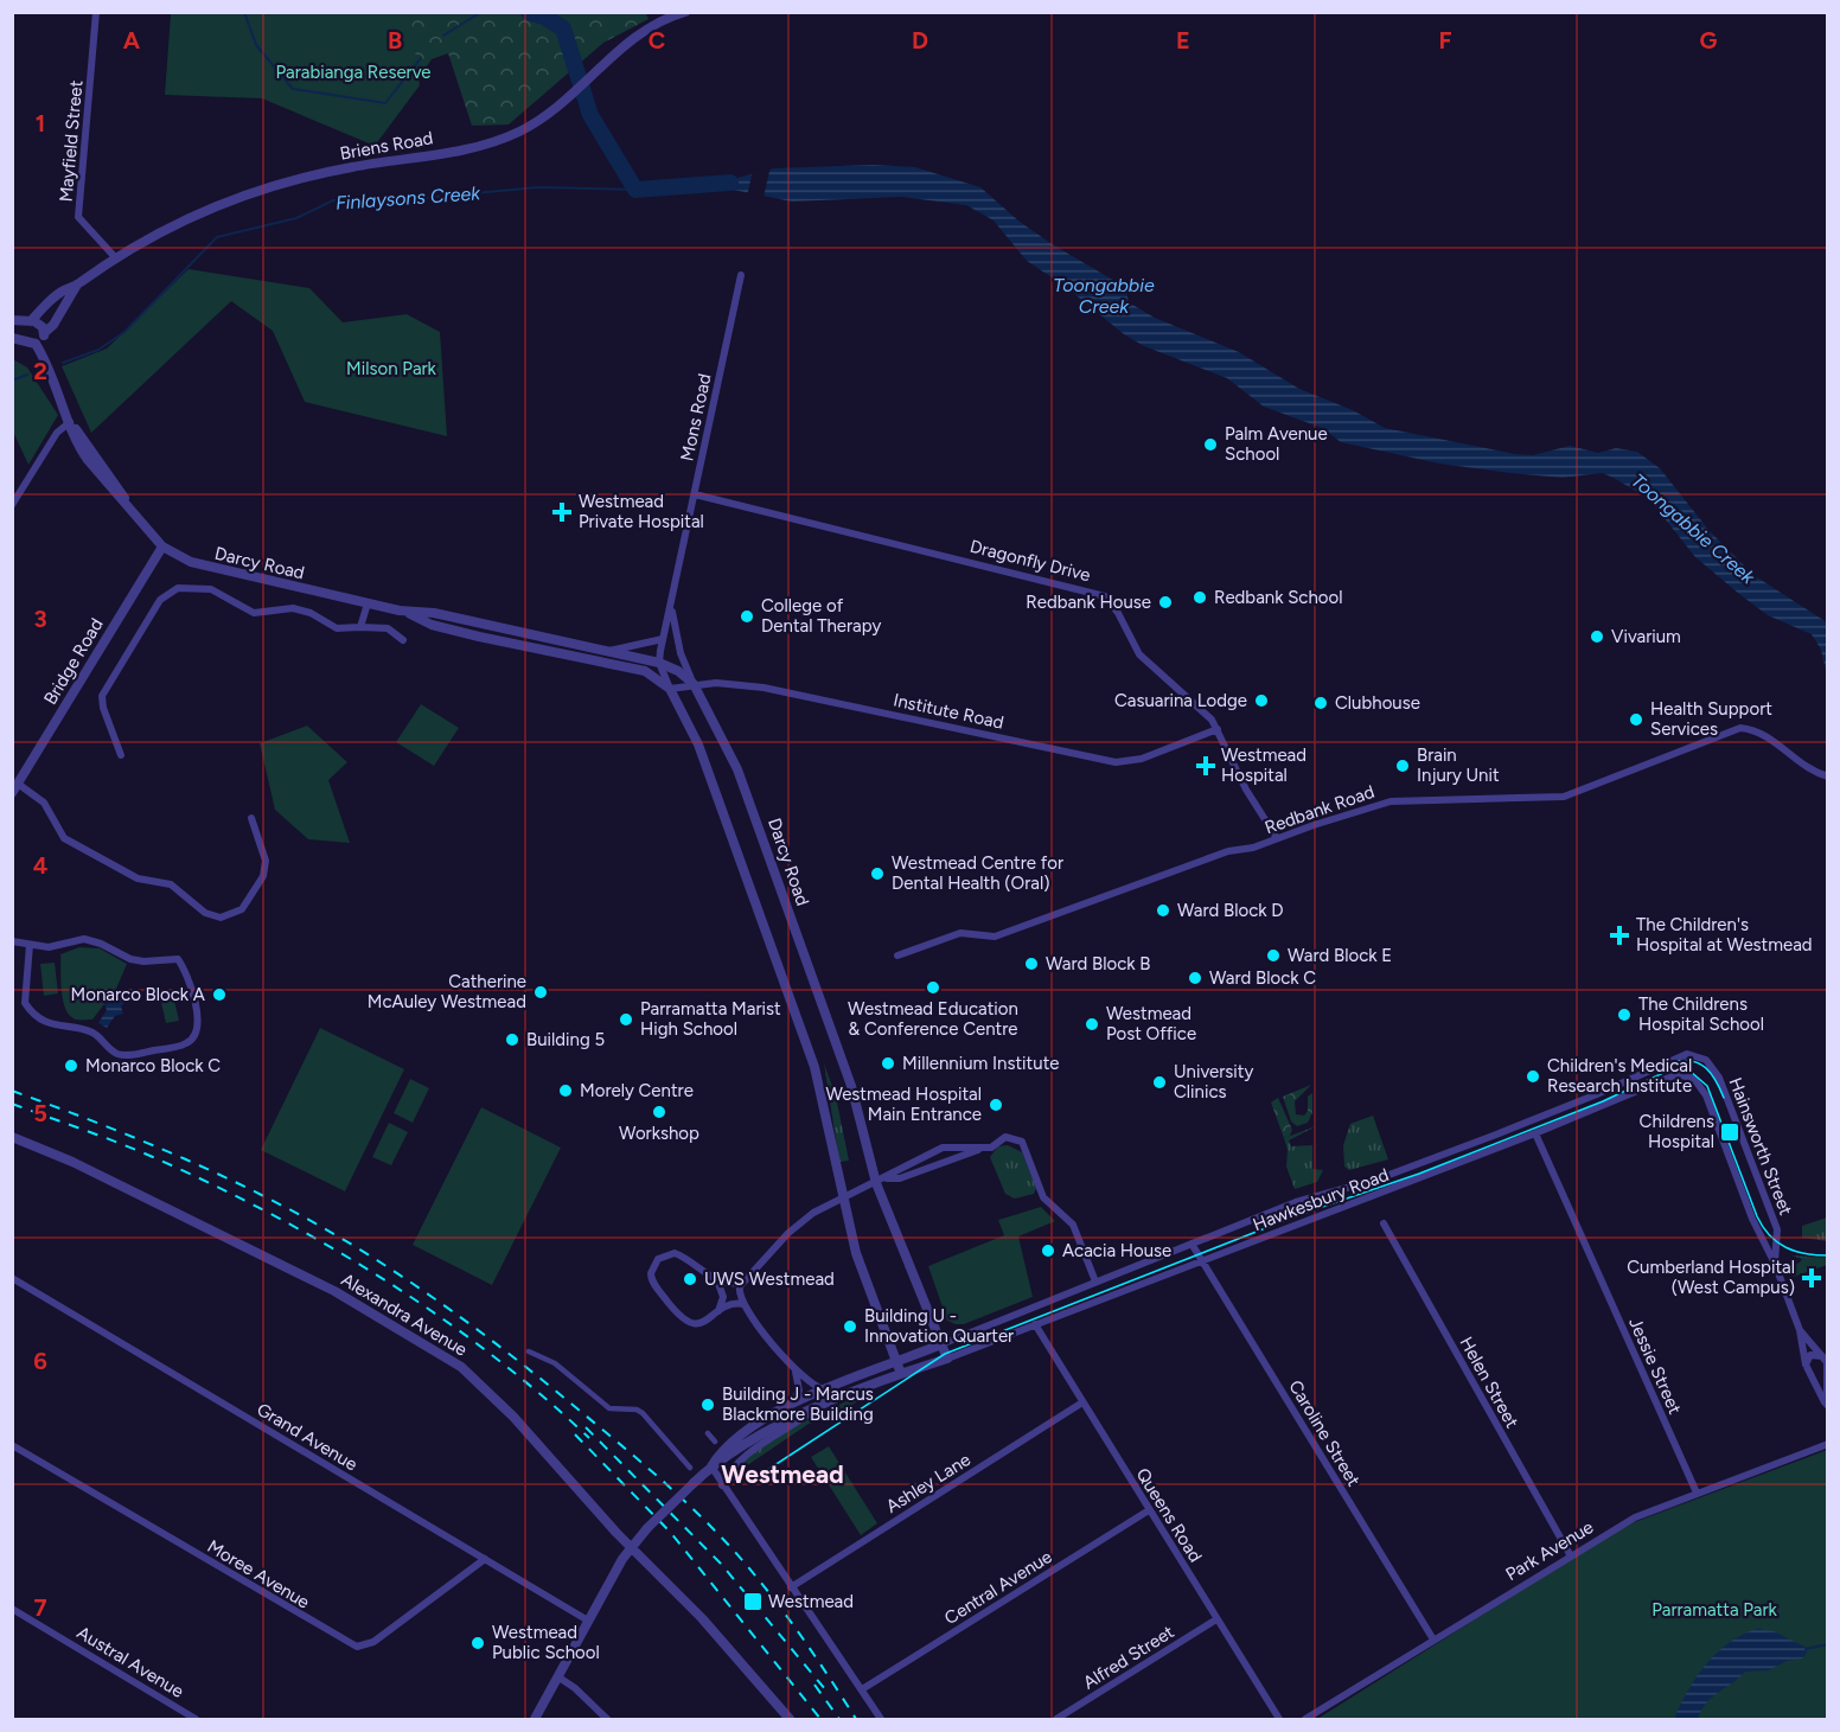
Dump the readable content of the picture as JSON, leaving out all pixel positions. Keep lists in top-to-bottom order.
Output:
{
  "streets": {
    "street": [
      "Mayfield Street",
      "Briens Road",
      "Mons Road",
      "Dragonfly Drive",
      "Darcy Road",
      "Bridge Road",
      "Institute Road",
      "Redbank Road",
      "Hainsworth Street",
      "Hawkesbury Road",
      "Alexandra Avenue",
      "Jessie Street",
      "Helen Street",
      "Caroline Street",
      "Grand Avenue",
      "Ashley Lane",
      "Queens Road",
      "Park Avenue",
      "Moree Avenue",
      "Central Avenue",
      "Alfred Street",
      "Austral Avenue"
    ]
  },
  "crossings": [
    ["Mayfield Street", "Briens Road"],
    ["Briens Road", "Darcy Road"],
    ["Mons Road", "Dragonfly Drive"],
    ["Mons Road", "Darcy Road"],
    ["Mons Road", "Institute Road"],
    ["Dragonfly Drive", "Institute Road"],
    ["Dragonfly Drive", "Redbank Road"],
    ["Darcy Road", "Bridge Road"],
    ["Darcy Road", "Institute Road"],
    ["Darcy Road", "Hawkesbury Road"],
    ["Hainsworth Street", "Hawkesbury Road"],
    ["Hawkesbury Road", "Alexandra Avenue"],
    ["Hawkesbury Road", "Jessie Street"],
    ["Hawkesbury Road", "Caroline Street"],
    ["Hawkesbury Road", "Grand Avenue"],
    ["Hawkesbury Road", "Queens Road"],
    ["Jessie Street", "Park Avenue"],
    ["Helen Street", "Park Avenue"],
    ["Caroline Street", "Park Avenue"],
    ["Grand Avenue", "Moree Avenue"],
    ["Ashley Lane", "Queens Road"],
    ["Queens Road", "Central Avenue"],
    ["Queens Road", "Alfred Street"]
  ],
  "districts": ["Westmead"],
  "water": ["Finlaysons Creek", "Toongabbie Creek"],
  "parks": ["Parabianga Reserve", "Milson Park", "Parramatta Park"],
  "places": {
    "other": [
      "Palm Avenue School",
      "Redbank School",
      "Redbank House",
      "College of Dental Therapy",
      "Vivarium",
      "Casuarina Lodge",
      "Clubhouse",
      "Health Support Services",
      "Brain Injury Unit",
      "Westmead Centre for Dental Health (Oral)",
      "Ward Block D",
      "Ward Block E",
      "Ward Block B",
      "Ward Block C",
      "Westmead Education & Conference Centre",
      "Catherine McAuley Westmead",
      "Monarco Block A",
      "The Childrens Hospital School",
      "Parramatta Marist High School",
      "Westmead Post Office",
      "Building 5",
      "Millennium Institute",
      "Monarco Block C",
      "Children's Medical Research Institute",
      "University Clinics",
      "Morely Centre",
      "Westmead Hospital Main Entrance",
      "Workshop",
      "Acacia House",
      "UWS Westmead",
      "Building U - Innovation Quarter",
      "Building J - Marcus Blackmore Building",
      "Westmead Public School"
    ],
    "health": [
      "Westmead Private Hospital",
      "Westmead Hospital",
      "The Children's Hospital at Westmead",
      "Cumberland Hospital (West Campus)"
    ],
    "transit": ["Childrens Hospital", "Westmead"]
  },
  "grid": {
    "columns": [
      "A",
      "B",
      "C",
      "D",
      "E",
      "F",
      "G"
    ],
    "rows": [
      "1",
      "2",
      "3",
      "4",
      "5",
      "6",
      "7"
    ]
  }
}
